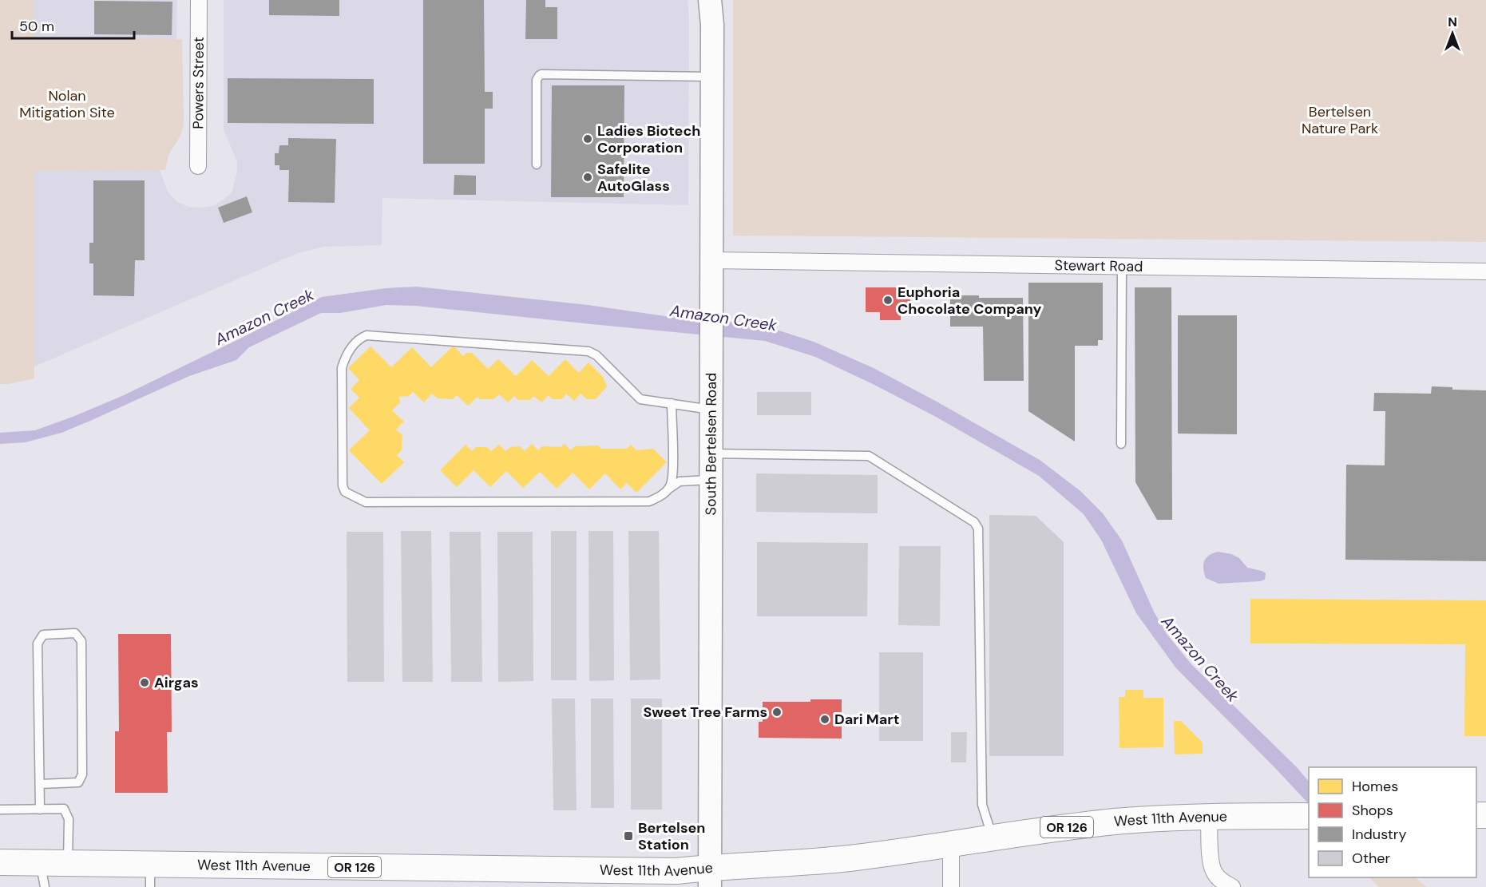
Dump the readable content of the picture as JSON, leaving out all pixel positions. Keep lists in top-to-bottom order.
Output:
{
  "streets": {
    "main road": ["West 11th Avenue", "OR 126"],
    "street": ["Powers Street", "Stewart Road", "South Bertelsen Road"]
  },
  "crossings": [
    ["Stewart Road", "South Bertelsen Road"],
    ["South Bertelsen Road", "West 11th Avenue"]
  ],
  "water": ["Amazon Creek"],
  "parks": ["Nolan Mitigation Site", "Bertelsen Nature Park"],
  "places": {
    "other": [
      "Ladies Biotech Corporation",
      "Safelite AutoGlass",
      "Euphoria Chocolate Company",
      "Airgas",
      "Sweet Tree Farms",
      "Dari Mart"
    ],
    "transit": ["Bertelsen Station"]
  },
  "legend": [
    "Homes",
    "Shops",
    "Industry",
    "Other"
  ],
  "scale_bar": "50 m",
  "north": "top"
}
